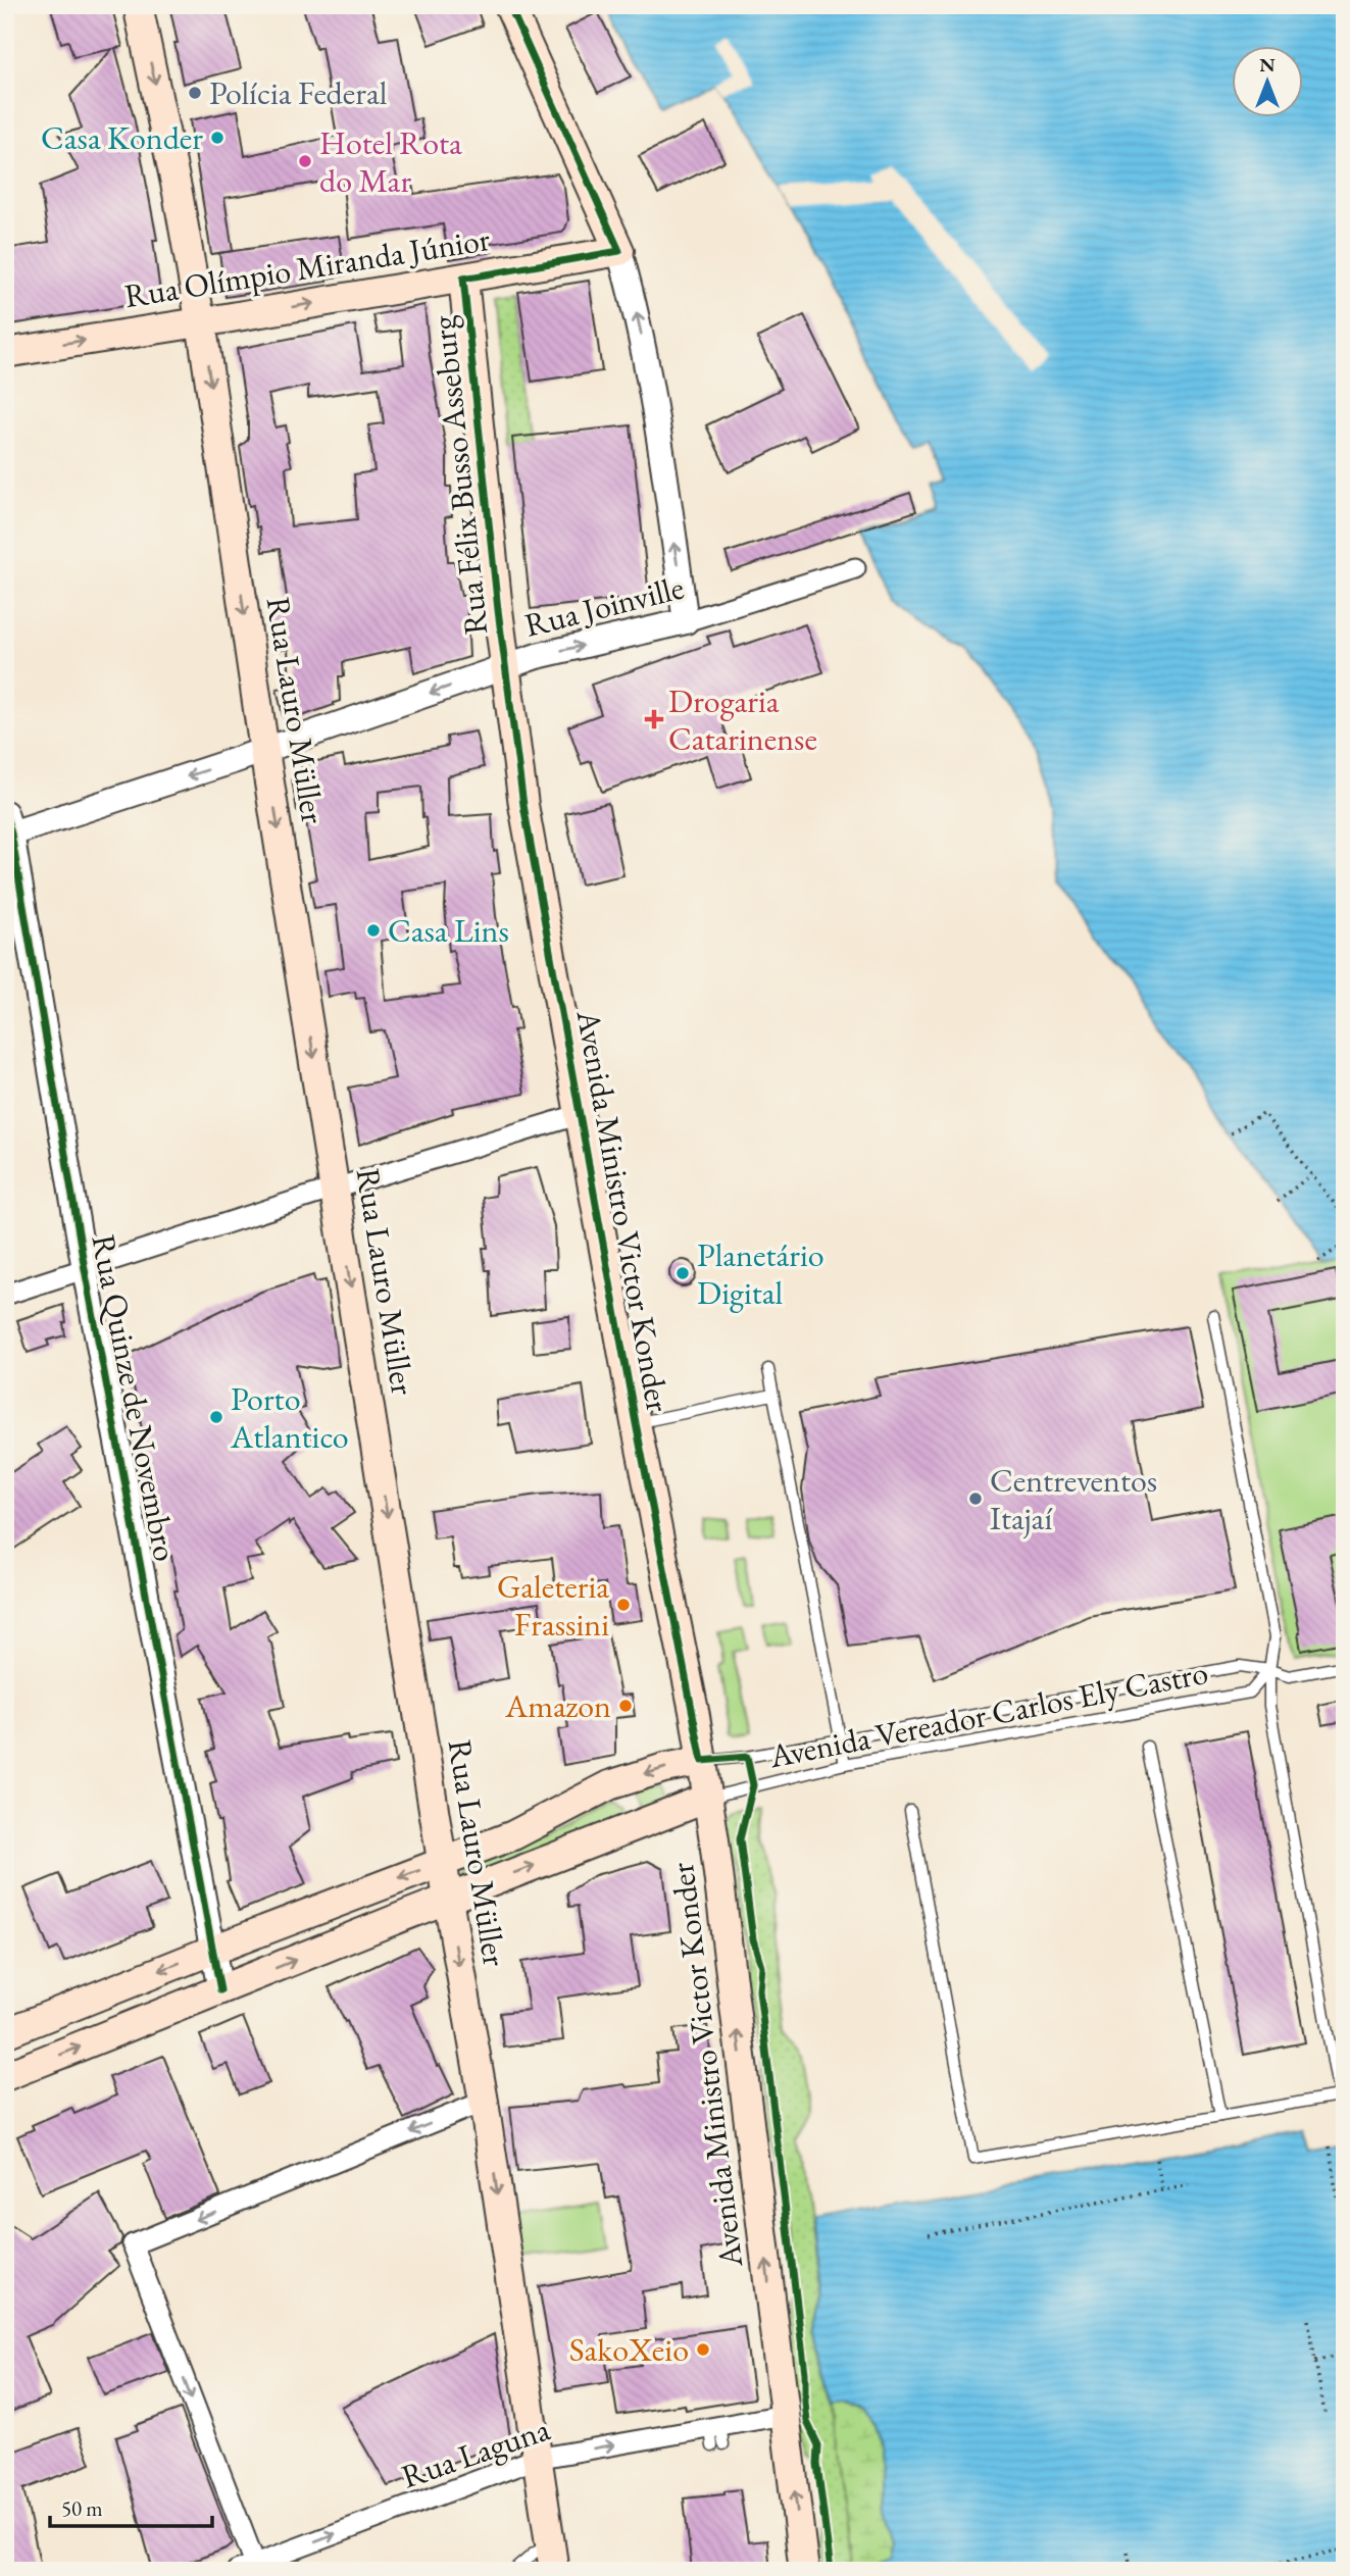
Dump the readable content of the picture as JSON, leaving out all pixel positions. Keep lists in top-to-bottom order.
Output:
{
  "streets": {
    "main road": [
      "Rua Olímpio Miranda Júnior",
      "Rua Félix Busso Asseburg",
      "Rua Lauro Müller",
      "Avenida Ministro Victor Konder"
    ],
    "street": ["Rua Joinville", "Rua Quinze de Novembro", "Rua Laguna"],
    "lane": ["Avenida Vereador Carlos Ely Castro"]
  },
  "crossings": [
    ["Rua Olímpio Miranda Júnior", "Rua Félix Busso Asseburg"],
    ["Rua Olímpio Miranda Júnior", "Rua Lauro Müller"],
    ["Rua Félix Busso Asseburg", "Rua Joinville"],
    ["Rua Félix Busso Asseburg", "Avenida Ministro Victor Konder"],
    ["Rua Joinville", "Rua Lauro Müller"],
    ["Rua Joinville", "Avenida Ministro Victor Konder"],
    ["Rua Joinville", "Rua Quinze de Novembro"],
    ["Rua Lauro Müller", "Rua Laguna"],
    ["Avenida Ministro Victor Konder", "Avenida Vereador Carlos Ely Castro"],
    ["Avenida Ministro Victor Konder", "Rua Laguna"]
  ],
  "one_way": [
    "Rua Olímpio Miranda Júnior",
    "Rua Lauro Müller",
    "Avenida Ministro Victor Konder",
    "Rua Laguna"
  ],
  "places": {
    "other": [
      "Polícia Federal",
      "Casa Konder",
      "Hotel Rota do Mar",
      "Casa Lins",
      "Planetário Digital",
      "Porto Atlantico",
      "Centreventos Itajaí",
      "Galeteria Frassini",
      "Amazon",
      "SakoXeio"
    ],
    "health": ["Drogaria Catarinense"]
  },
  "scale_bar": "50 m",
  "north": "top"
}
